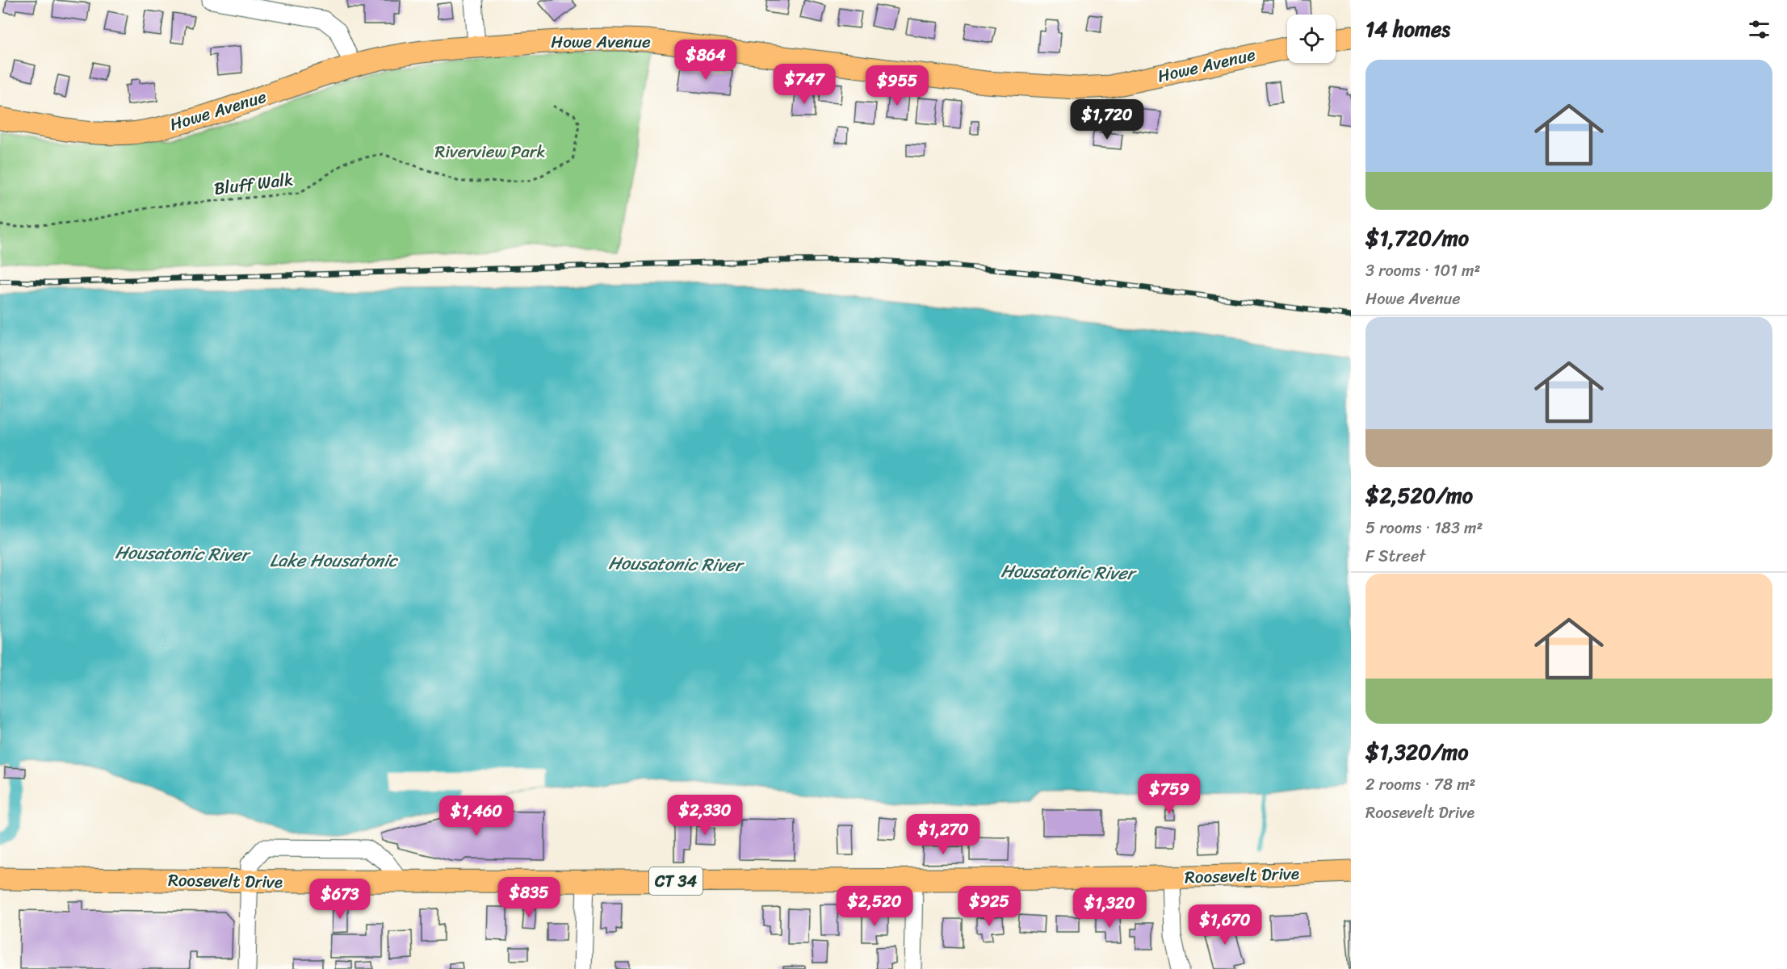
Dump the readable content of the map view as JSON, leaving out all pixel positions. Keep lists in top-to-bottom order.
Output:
{
  "streets": {
    "main road": ["Howe Avenue", "Roosevelt Drive", "CT 34"],
    "path": ["Bluff Walk"]
  },
  "water": ["Housatonic River", "Lake Housatonic"],
  "parks": ["Riverview Park"],
  "page": {
    "heading": "14 homes",
    "price": [
      "$864",
      "$747",
      "$955",
      "$1,720",
      "$759",
      "$2,330",
      "$1,460",
      "$1,270",
      "$835",
      "$673",
      "$2,520",
      "$925",
      "$1,320",
      "$1,670"
    ],
    "list": [
      {
        "name": "$1,720/mo",
        "note": "3 rooms · 101 m² · Howe Avenue"
      },
      {
        "name": "$2,520/mo",
        "note": "5 rooms · 183 m² · F Street"
      },
      {
        "name": "$1,320/mo",
        "note": "2 rooms · 78 m² · Roosevelt Drive"
      }
    ]
  }
}
